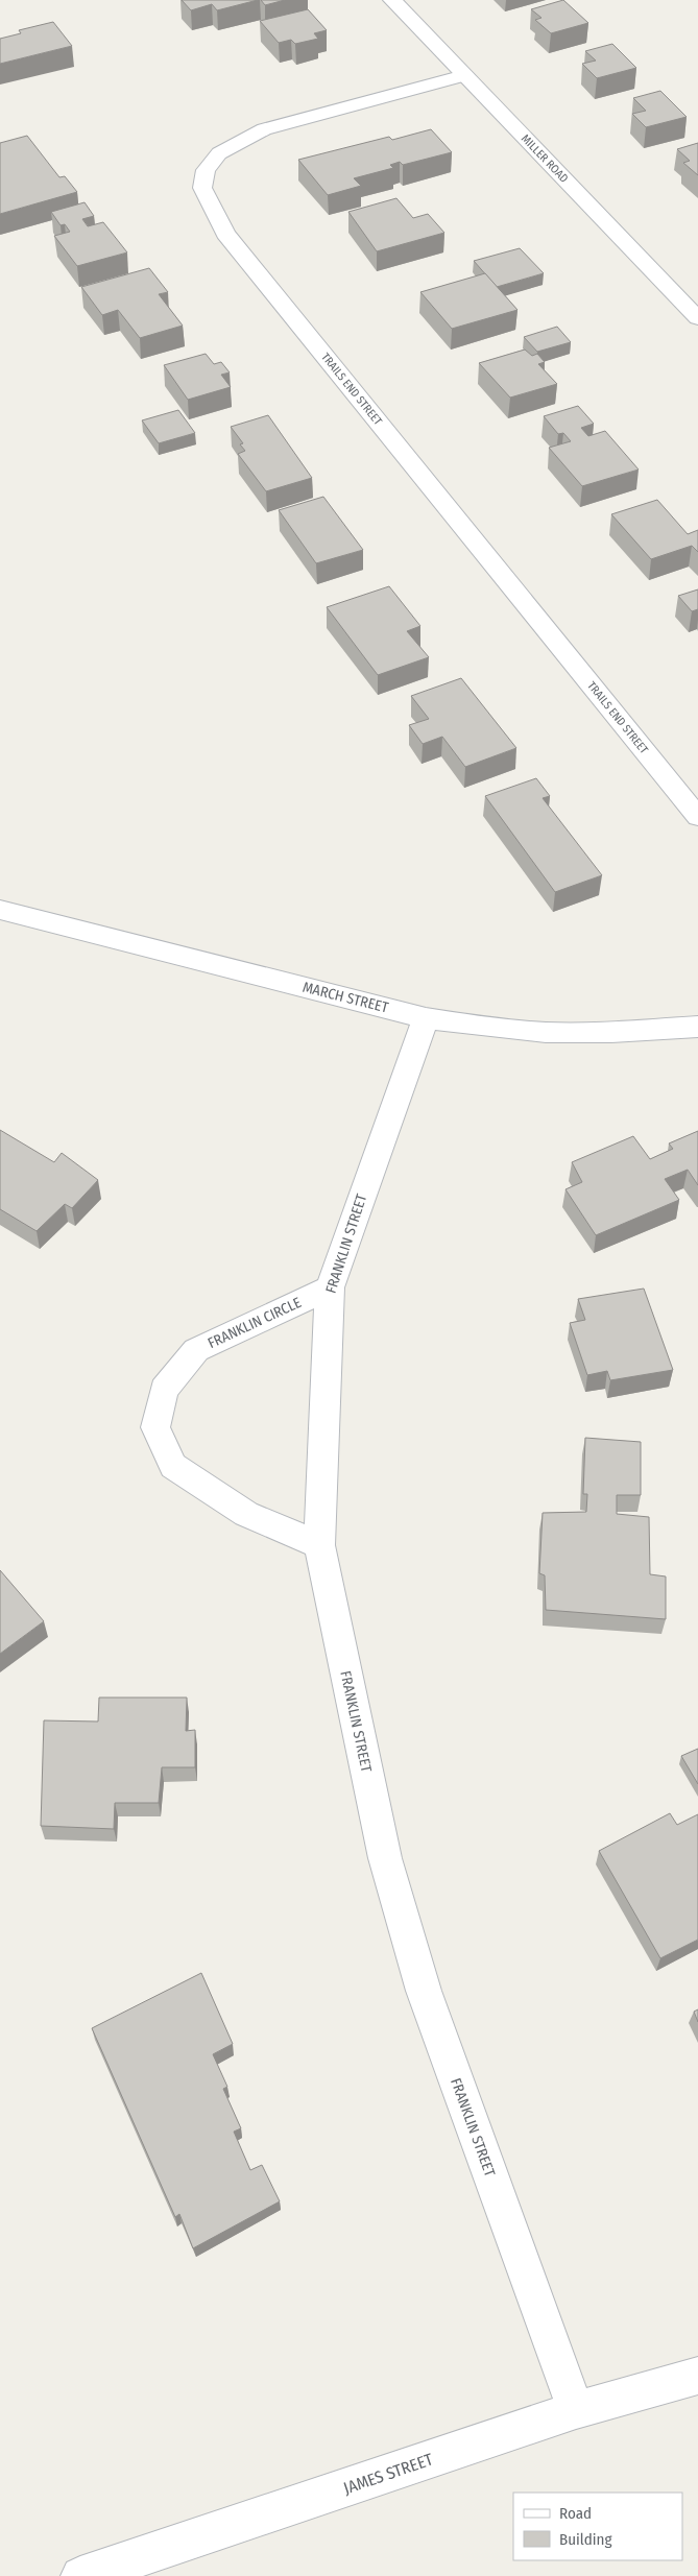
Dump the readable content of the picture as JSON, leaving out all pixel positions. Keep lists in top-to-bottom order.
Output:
{
  "streets": {
    "street": [
      "MILLER ROAD",
      "TRAILS END STREET",
      "MARCH STREET",
      "FRANKLIN STREET",
      "FRANKLIN CIRCLE",
      "JAMES STREET"
    ]
  },
  "crossings": [
    ["MILLER ROAD", "TRAILS END STREET"],
    ["MARCH STREET", "FRANKLIN STREET"],
    ["FRANKLIN STREET", "FRANKLIN CIRCLE"],
    ["FRANKLIN STREET", "JAMES STREET"]
  ],
  "legend": ["Road", "Building"]
}
